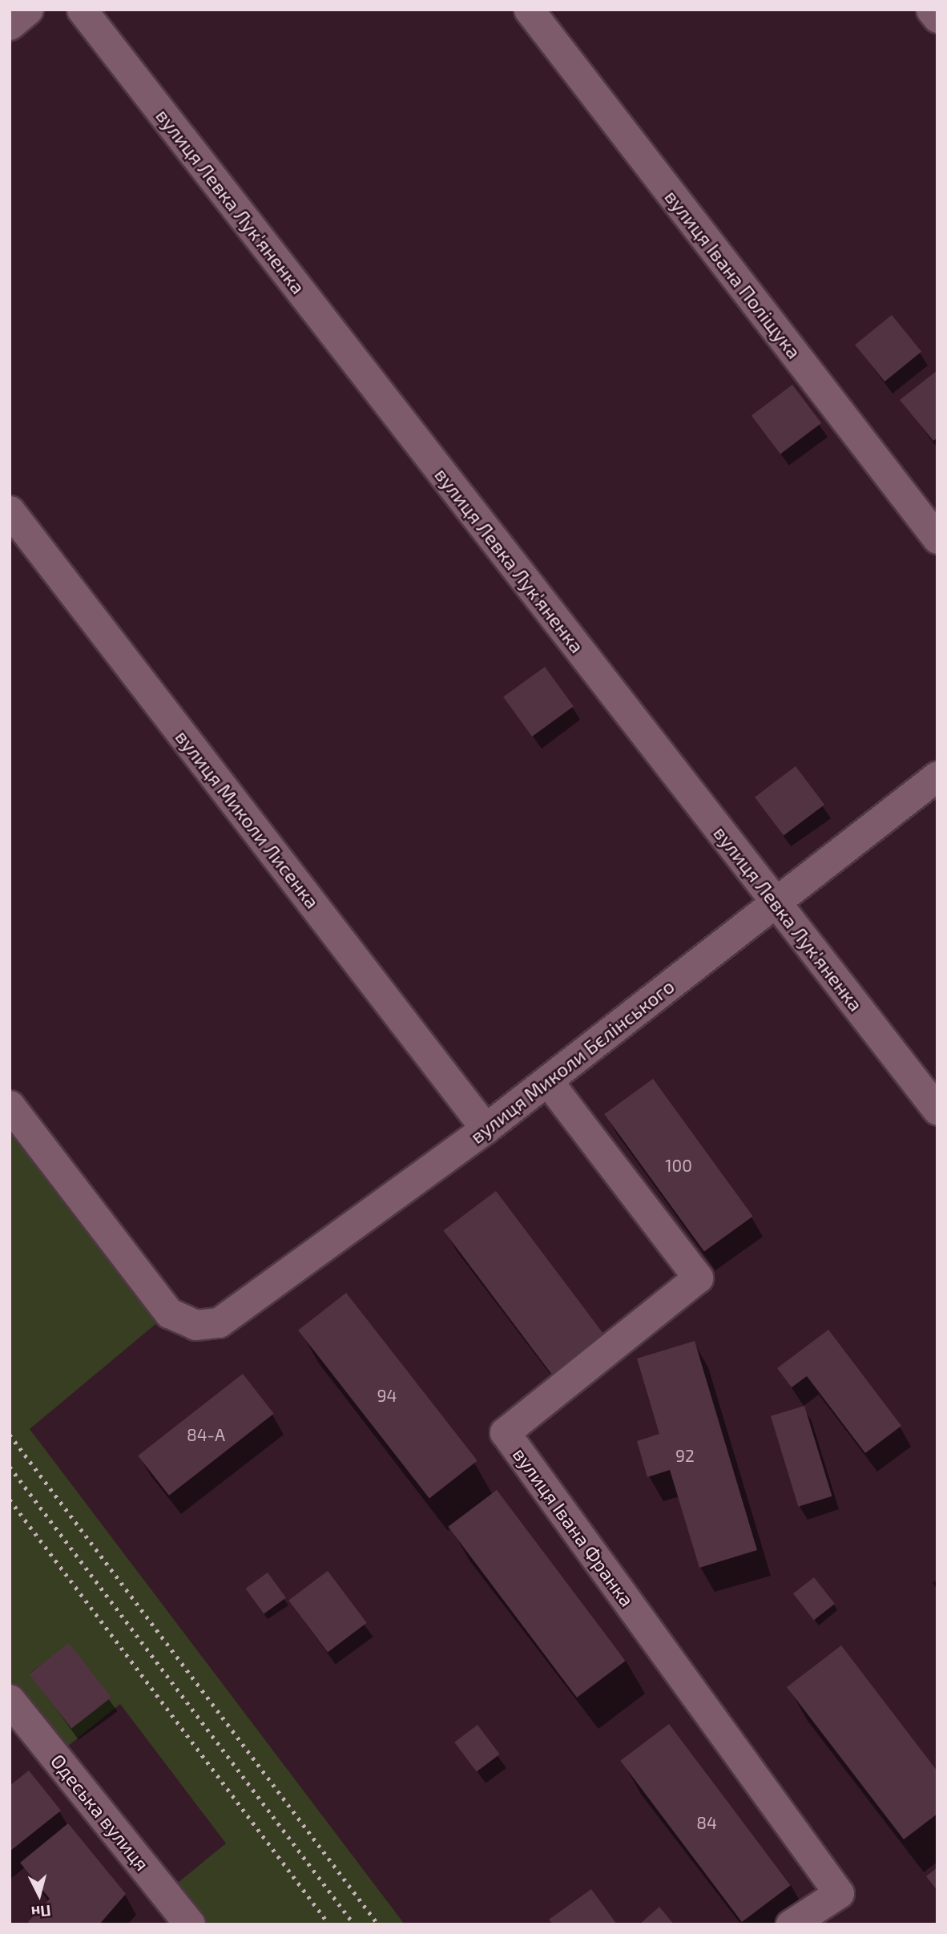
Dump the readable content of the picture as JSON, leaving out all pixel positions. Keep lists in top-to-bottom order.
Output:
{
  "streets": {
    "main road": ["Одеська вулиця"],
    "street": [
      "вулиця Левка Лук'яненка",
      "вулиця Івана Поліщука",
      "вулиця Миколи Лисенка",
      "вулиця Миколи Бєлінського",
      "вулиця Івана Франка"
    ]
  },
  "crossings": [
    ["вулиця Левка Лук'яненка", "вулиця Миколи Бєлінського"],
    ["вулиця Миколи Лисенка", "вулиця Миколи Бєлінського"],
    ["вулиця Миколи Бєлінського", "вулиця Івана Франка"]
  ],
  "house_numbers": [
    "100",
    "94",
    "84-А",
    "92",
    "84"
  ],
  "north": "bottom"
}
